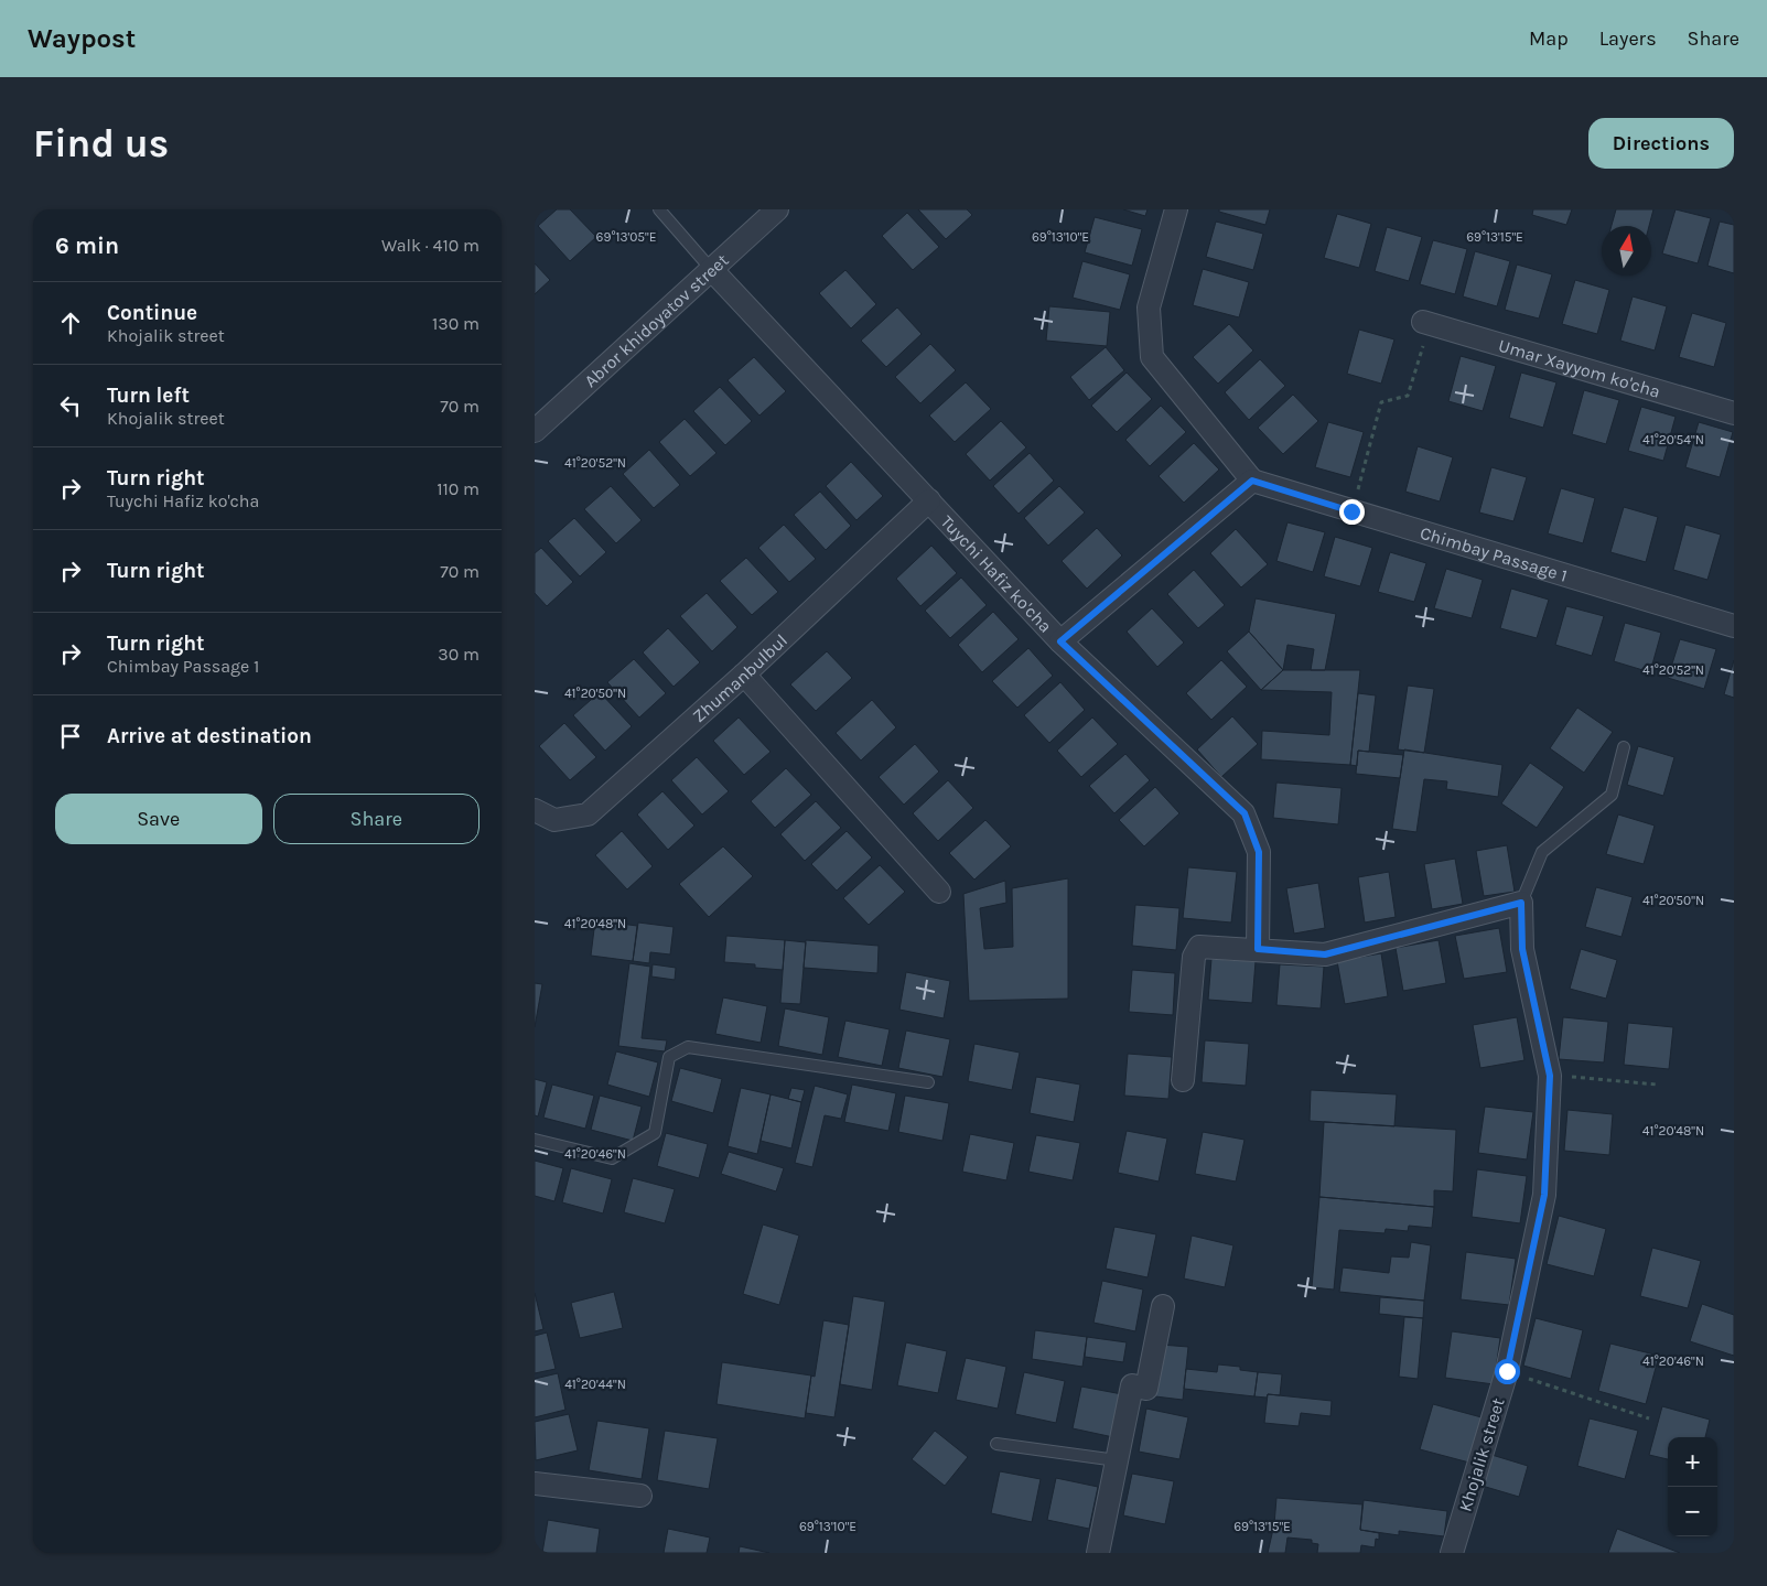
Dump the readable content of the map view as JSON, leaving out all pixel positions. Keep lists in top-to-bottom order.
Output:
{
  "streets": {
    "street": [
      "Abror khidoyatov street",
      "Umar Xayyom ko'cha",
      "Chimbay Passage 1",
      "Tuychi Hafiz ko'cha",
      "Zhumanbulbul",
      "Khojalik street"
    ]
  },
  "crossings": [
    ["Abror khidoyatov street", "Tuychi Hafiz ko'cha"],
    ["Tuychi Hafiz ko'cha", "Zhumanbulbul"]
  ],
  "north": "top",
  "page": {
    "header": "Waypost",
    "nav": ["Map", "Layers", "Share"],
    "buttons": [
      "Directions",
      ["Save", "Share"]
    ],
    "title": "Find us",
    "heading": ["6 min", "Walk · 410 m"],
    "list": [
      ["Continue", "Khojalik street", "130 m"],
      ["Turn left", "Khojalik street", "70 m"],
      ["Turn right", "Tuychi Hafiz ko'cha", "110 m"],
      ["Turn right", "70 m"],
      ["Turn right", "Chimbay Passage 1", "30 m"],
      "Arrive at destination"
    ],
    "map_buttons": ["+", "−"]
  },
  "coordinates": [
    "69°13'05\"E",
    "69°13'10\"E",
    "69°13'15\"E",
    "41°20'54\"N",
    "41°20'52\"N",
    "41°20'50\"N",
    "41°20'48\"N",
    "41°20'46\"N",
    "41°20'44\"N"
  ]
}
